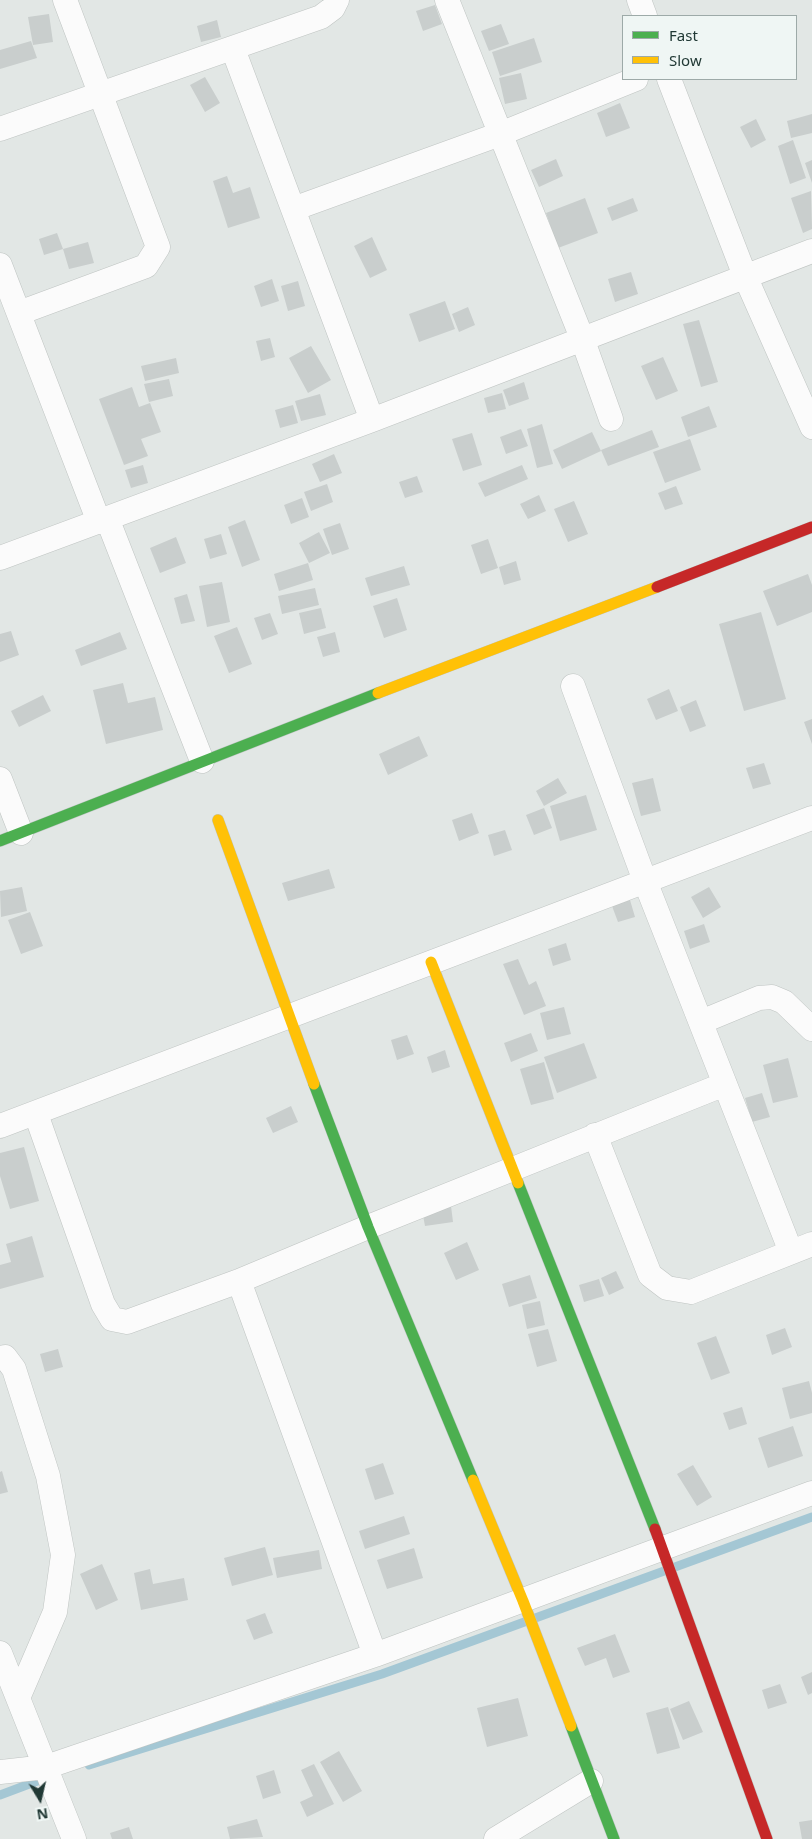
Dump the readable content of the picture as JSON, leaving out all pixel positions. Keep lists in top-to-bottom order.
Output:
{
  "legend": ["Fast", "Slow"],
  "north": "bottom"
}
